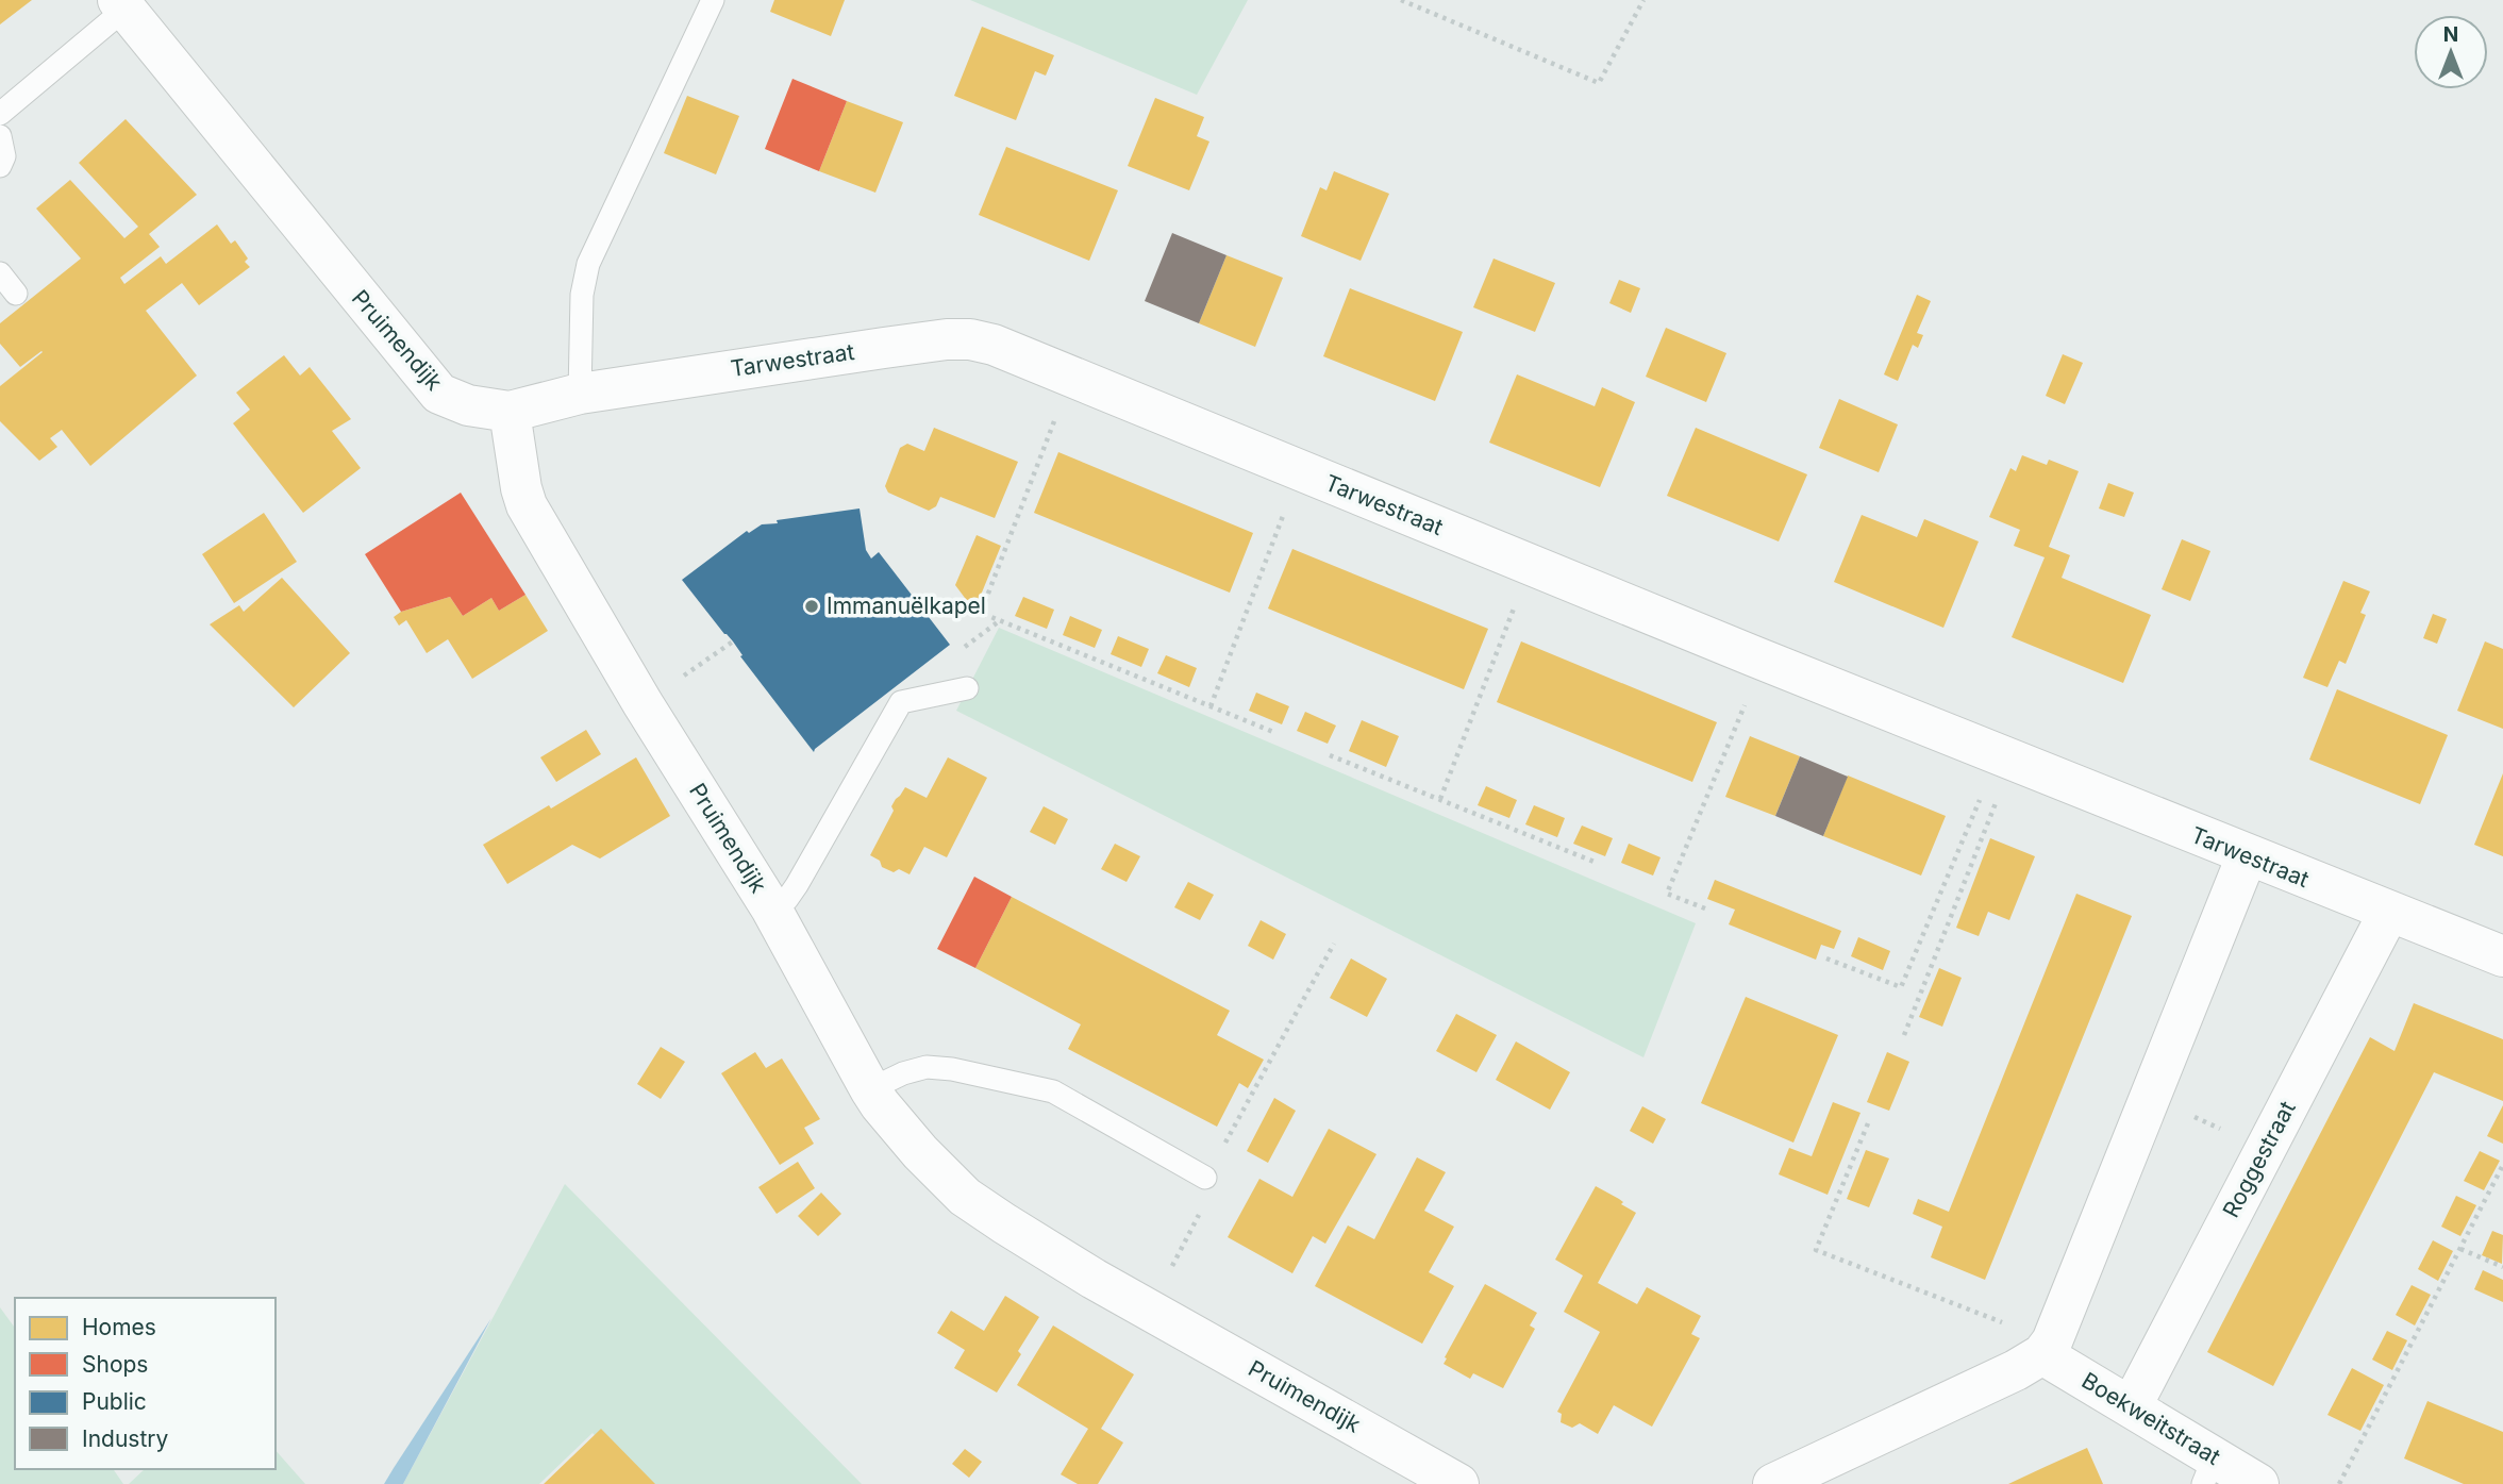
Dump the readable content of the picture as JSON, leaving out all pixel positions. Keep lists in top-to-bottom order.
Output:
{
  "streets": {
    "street": [
      "Pruimendijk",
      "Tarwestraat",
      "Roggestraat",
      "Boekweitstraat"
    ]
  },
  "crossings": [
    ["Pruimendijk", "Tarwestraat"],
    ["Tarwestraat", "Roggestraat"],
    ["Roggestraat", "Boekweitstraat"]
  ],
  "places": ["Immanuëlkapel"],
  "legend": [
    "Homes",
    "Shops",
    "Public",
    "Industry"
  ],
  "north": "top"
}
